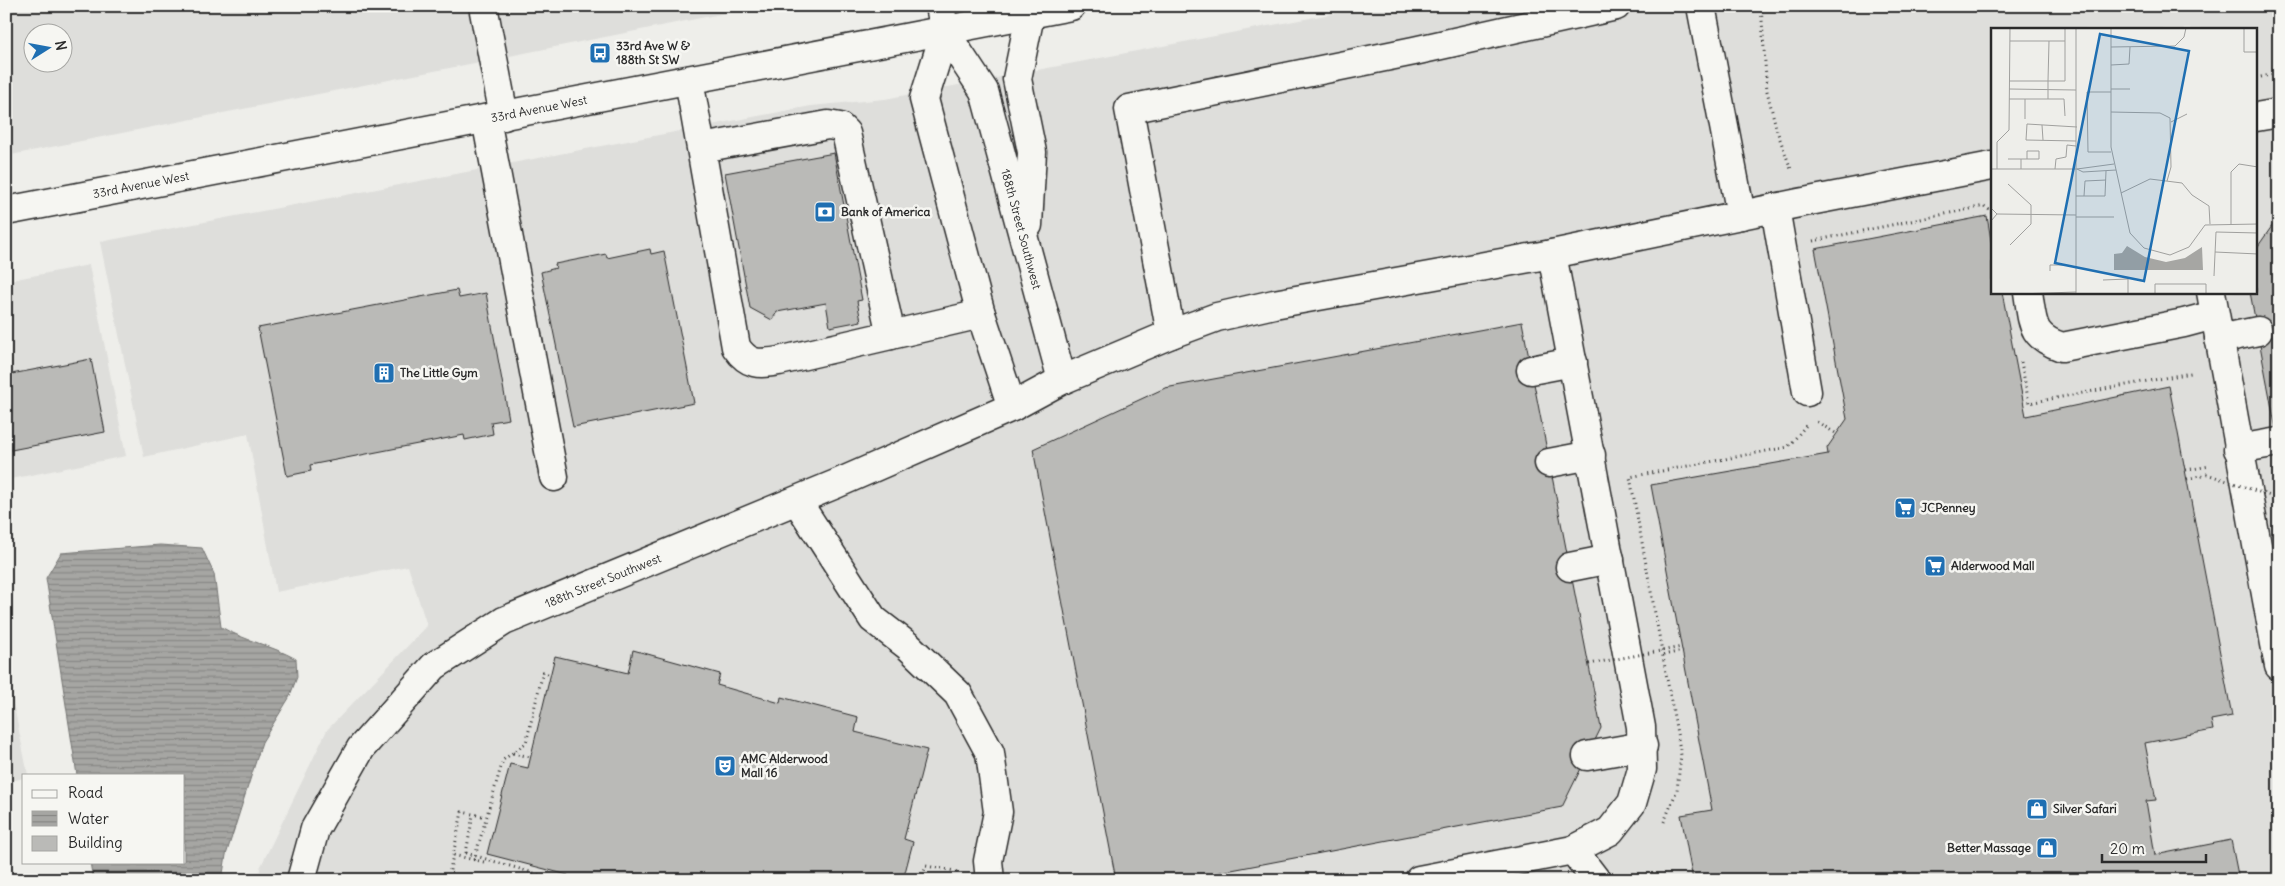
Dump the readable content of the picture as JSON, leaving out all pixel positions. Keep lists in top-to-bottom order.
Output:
{
  "streets": {
    "street": ["33rd Avenue West", "188th Street Southwest"]
  },
  "crossings": [
    ["33rd Avenue West", "188th Street Southwest"]
  ],
  "places": {
    "bus stop": ["33rd Ave W & 188th St SW"],
    "bank": ["Bank of America"],
    "building": ["The Little Gym"],
    "supermarket": ["JCPenney", "Alderwood Mall"],
    "theatre": ["AMC Alderwood Mall 16"],
    "shop": ["Silver Safari", "Better Massage"]
  },
  "legend": ["Road", "Water", "Building"],
  "scale_bar": "20 m",
  "north": "right"
}
